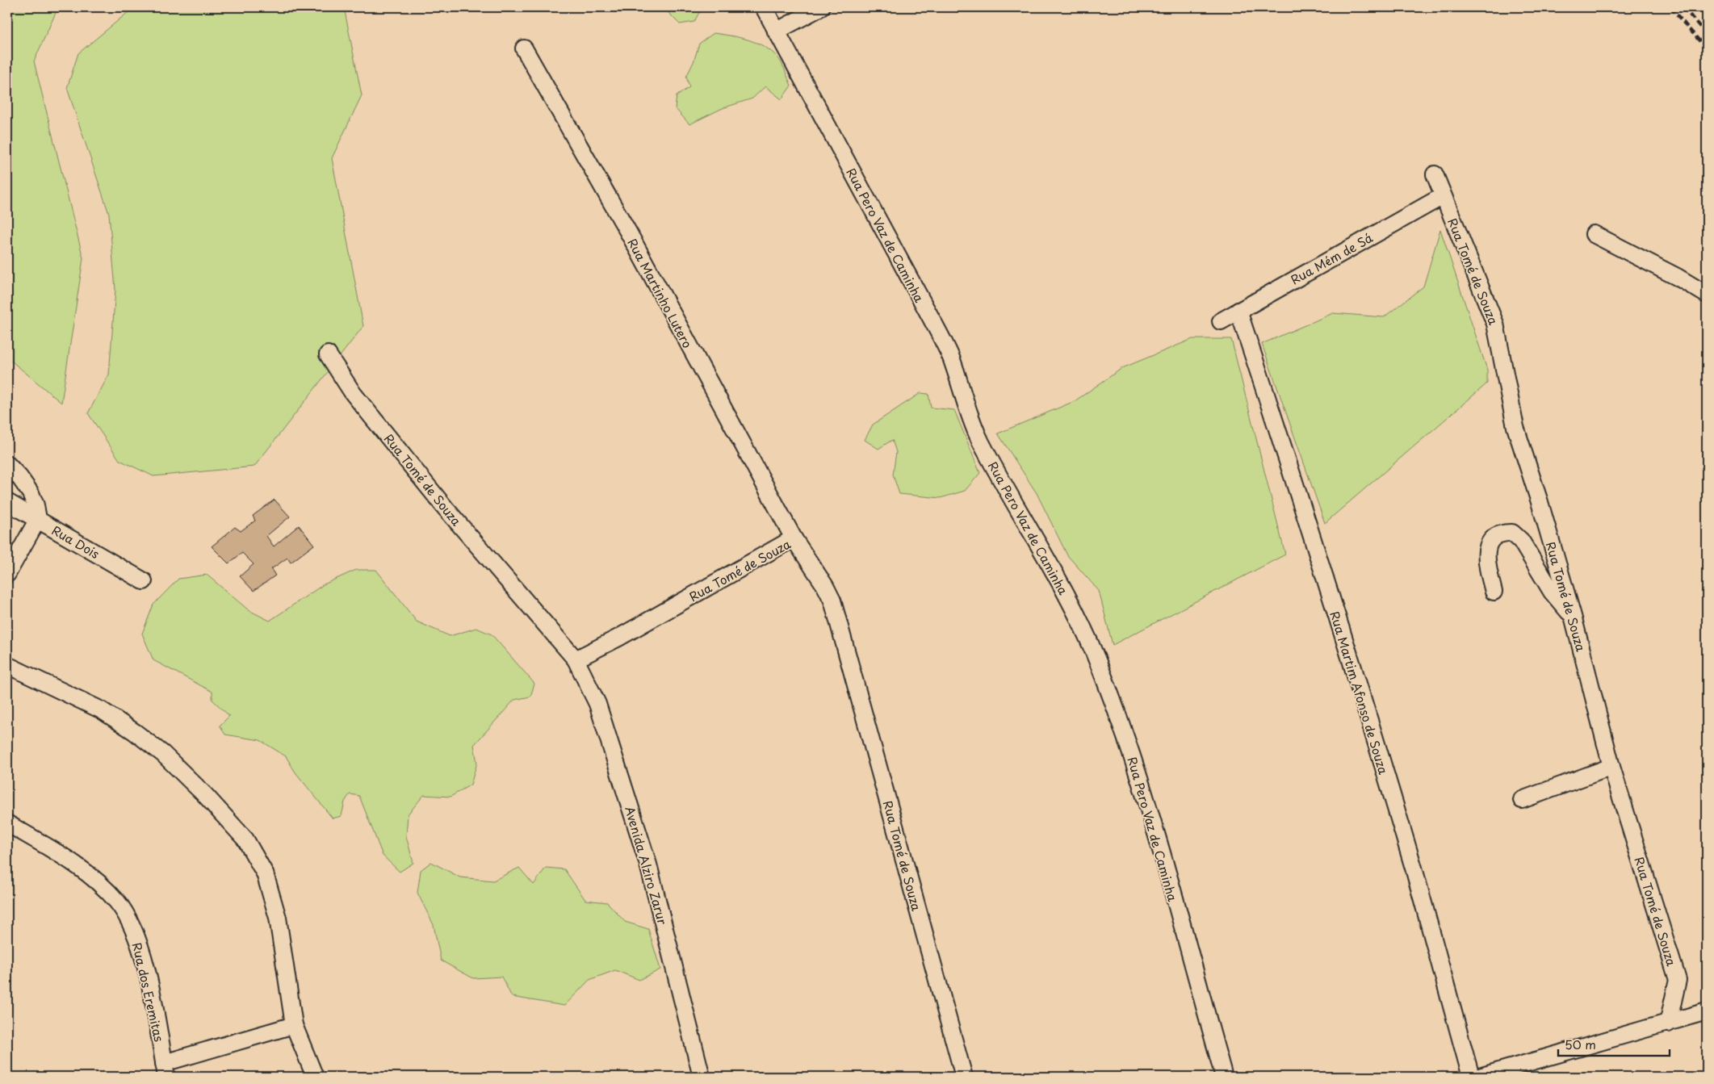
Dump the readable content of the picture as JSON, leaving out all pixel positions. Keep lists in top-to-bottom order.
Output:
{
  "streets": {
    "street": [
      "Rua Pero Vaz de Caminha",
      "Rua Mém de Sá",
      "Rua Tomé de Souza",
      "Rua Martinho Lutero",
      "Rua Dois",
      "Rua Martim Afonso de Souza",
      "Avenida Alziro Zarur",
      "Rua dos Eremitas"
    ]
  },
  "crossings": [
    ["Rua Mém de Sá", "Rua Tomé de Souza"],
    ["Rua Mém de Sá", "Rua Martim Afonso de Souza"],
    ["Rua Tomé de Souza", "Rua Martinho Lutero"],
    ["Rua Tomé de Souza", "Avenida Alziro Zarur"]
  ],
  "scale_bar": "50 m"
}
